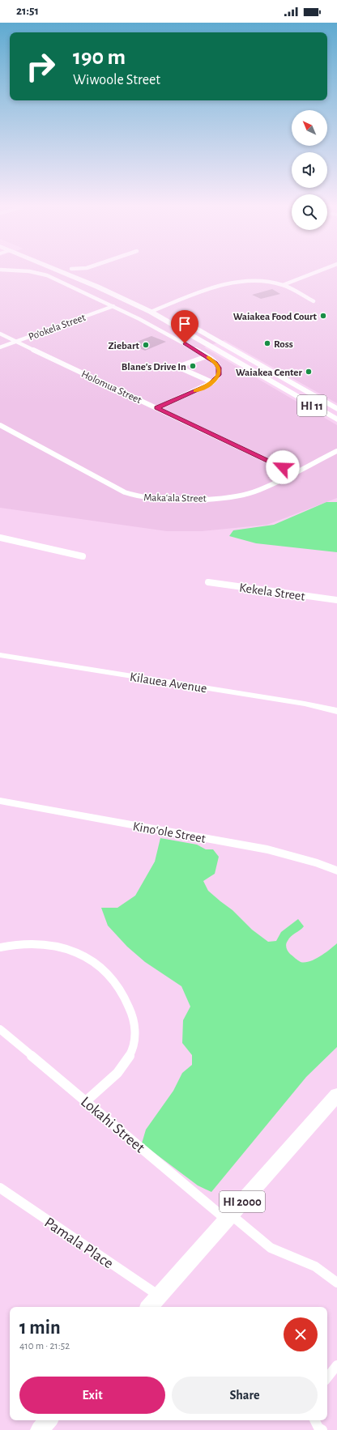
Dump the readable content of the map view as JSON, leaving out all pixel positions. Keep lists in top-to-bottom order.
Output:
{
  "streets": {
    "highway": ["HI 11", "HI 2000"],
    "street": [
      "Po‘okela Street",
      "Holomua Street",
      "Maka‘ala Street",
      "Kekela Street",
      "Kilauea Avenue",
      "Kinoʻole Street",
      "Lokahi Street",
      "Pamala Place"
    ]
  },
  "crossings": [
    ["Po‘okela Street", "Holomua Street"],
    ["Holomua Street", "Maka‘ala Street"],
    ["Lokahi Street", "HI 2000"],
    ["HI 2000", "Pamala Place"]
  ],
  "places": [
    "Waiakea Food Court",
    "Ross",
    "Ziebart",
    "Blane's Drive In",
    "Waiakea Center"
  ],
  "north": "top left",
  "page": {
    "status": "21:51",
    "turn": ["190 m", "Wiwoole Street"],
    "heading": ["1 min", "410 m · 21:52"],
    "buttons": ["Exit", "Share"]
  }
}
